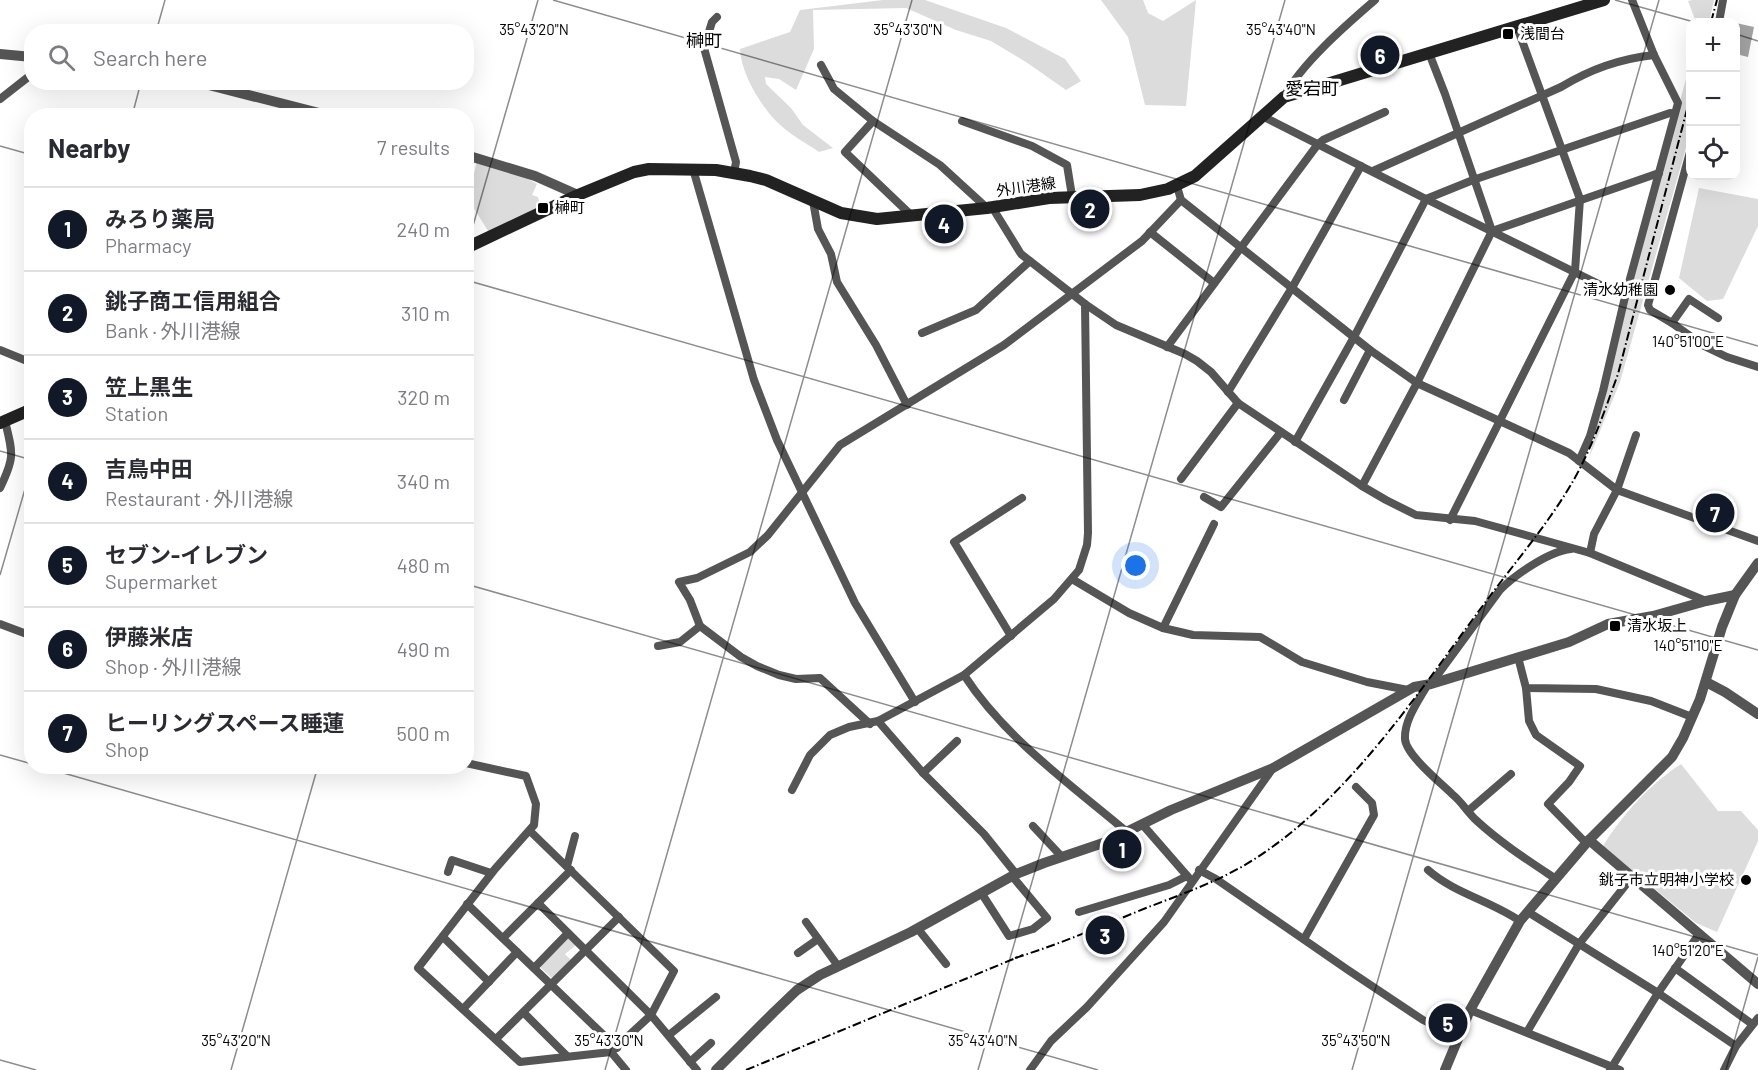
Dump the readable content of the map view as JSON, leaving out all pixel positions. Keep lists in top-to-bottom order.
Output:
{
  "streets": {
    "main road": ["外川港線"]
  },
  "districts": ["榊町", "愛宕町"],
  "places": {
    "transit": ["浅間台", "榊町", "清水坂上"],
    "other": ["清水幼稚園", "銚子市立明神小学校"]
  },
  "page": {
    "map_buttons": ["+", "−"],
    "search": "Search here",
    "pins": [
      "6",
      "2",
      "4",
      "7",
      "1",
      "3",
      "5"
    ],
    "heading": ["Nearby", "7 results"],
    "list": [
      {
        "mark": "1",
        "name": "みろり薬局",
        "note": "Pharmacy",
        "value": "240 m"
      },
      {
        "mark": "2",
        "name": "銚子商エ信用組合",
        "note": "Bank · 外川港線",
        "value": "310 m"
      },
      {
        "mark": "3",
        "name": "笠上黒生",
        "note": "Station",
        "value": "320 m"
      },
      {
        "mark": "4",
        "name": "吉鳥中田",
        "note": "Restaurant · 外川港線",
        "value": "340 m"
      },
      {
        "mark": "5",
        "name": "セブン-イレブン",
        "note": "Supermarket",
        "value": "480 m"
      },
      {
        "mark": "6",
        "name": "伊藤米店",
        "note": "Shop · 外川港線",
        "value": "490 m"
      },
      {
        "mark": "7",
        "name": "ヒーリングスペース睡蓮",
        "note": "Shop",
        "value": "500 m"
      }
    ]
  },
  "coordinates": [
    "35°43'20\"N",
    "35°43'30\"N",
    "35°43'40\"N",
    "140°51'00\"E",
    "140°51'10\"E",
    "140°51'20\"E",
    "35°43'50\"N"
  ]
}
